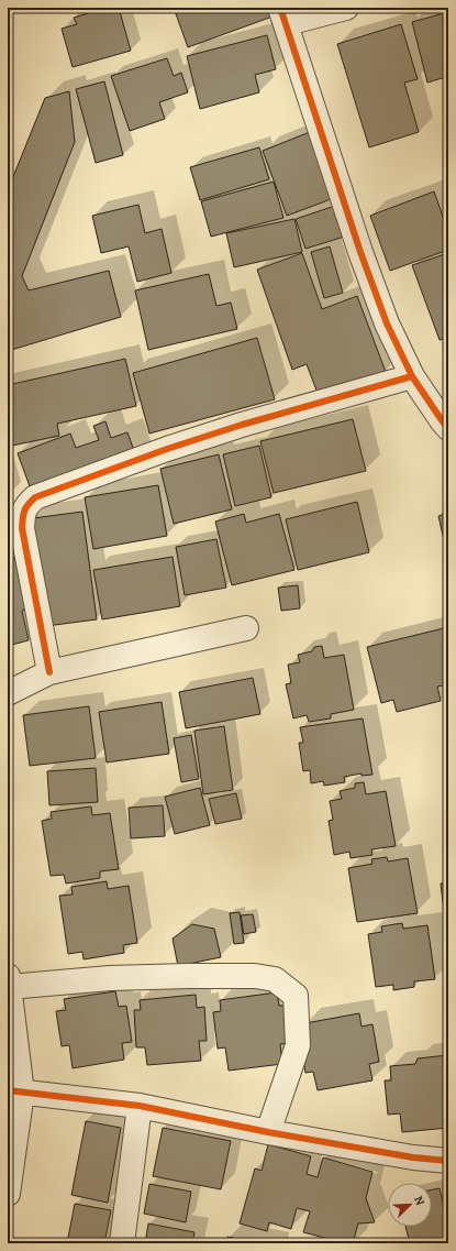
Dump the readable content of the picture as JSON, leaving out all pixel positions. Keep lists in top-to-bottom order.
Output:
{
  "north": "top right"
}
